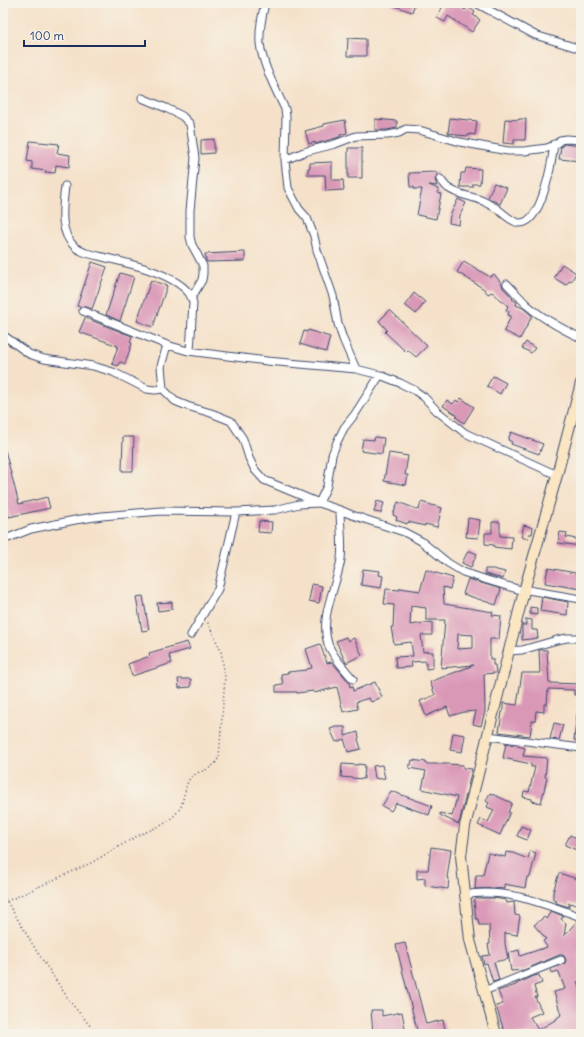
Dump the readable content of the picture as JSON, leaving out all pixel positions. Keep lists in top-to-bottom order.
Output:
{
  "scale_bar": "100 m"
}
